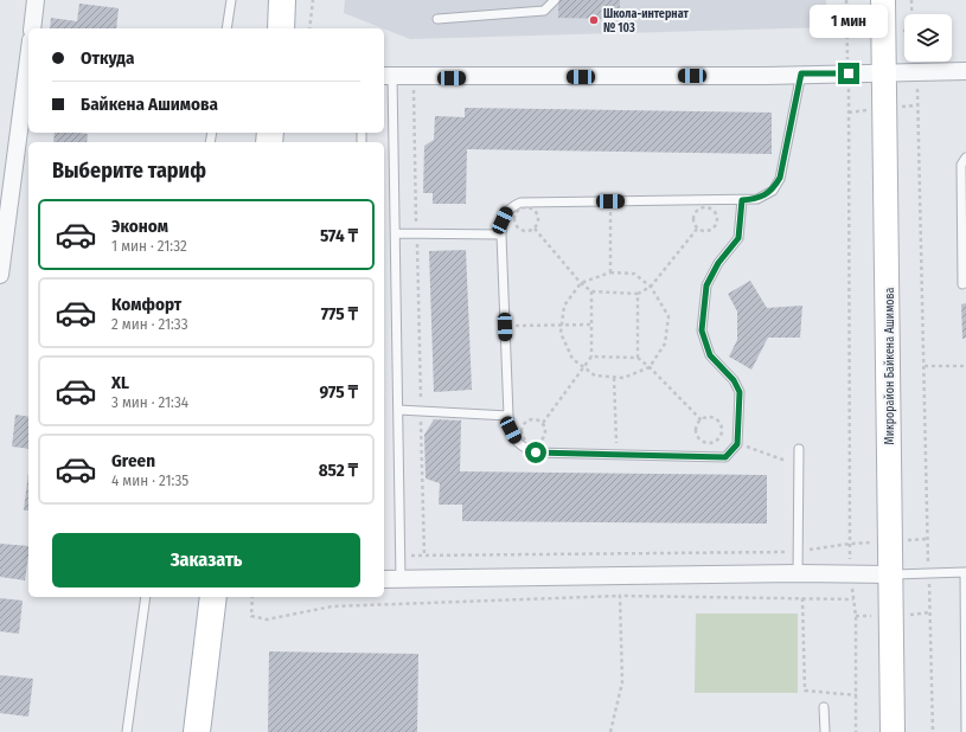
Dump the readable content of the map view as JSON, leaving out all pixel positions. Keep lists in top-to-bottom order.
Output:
{
  "streets": {
    "street": ["Микрорайон Байкена Ашимова"]
  },
  "places": ["Школа-интернат № 103"],
  "page": {
    "bubble": "1 мин",
    "banner": ["Откуда", "Байкена Ашимова"],
    "heading": "Выберите тариф",
    "list": [
      {
        "name": "Эконом",
        "note": "1 мин · 21:32",
        "value": "574 ₸"
      },
      {
        "name": "Комфорт",
        "note": "2 мин · 21:33",
        "value": "775 ₸"
      },
      {
        "name": "XL",
        "note": "3 мин · 21:34",
        "value": "975 ₸"
      },
      {
        "name": "Green",
        "note": "4 мин · 21:35",
        "value": "852 ₸"
      }
    ],
    "buttons": "Заказать"
  }
}
